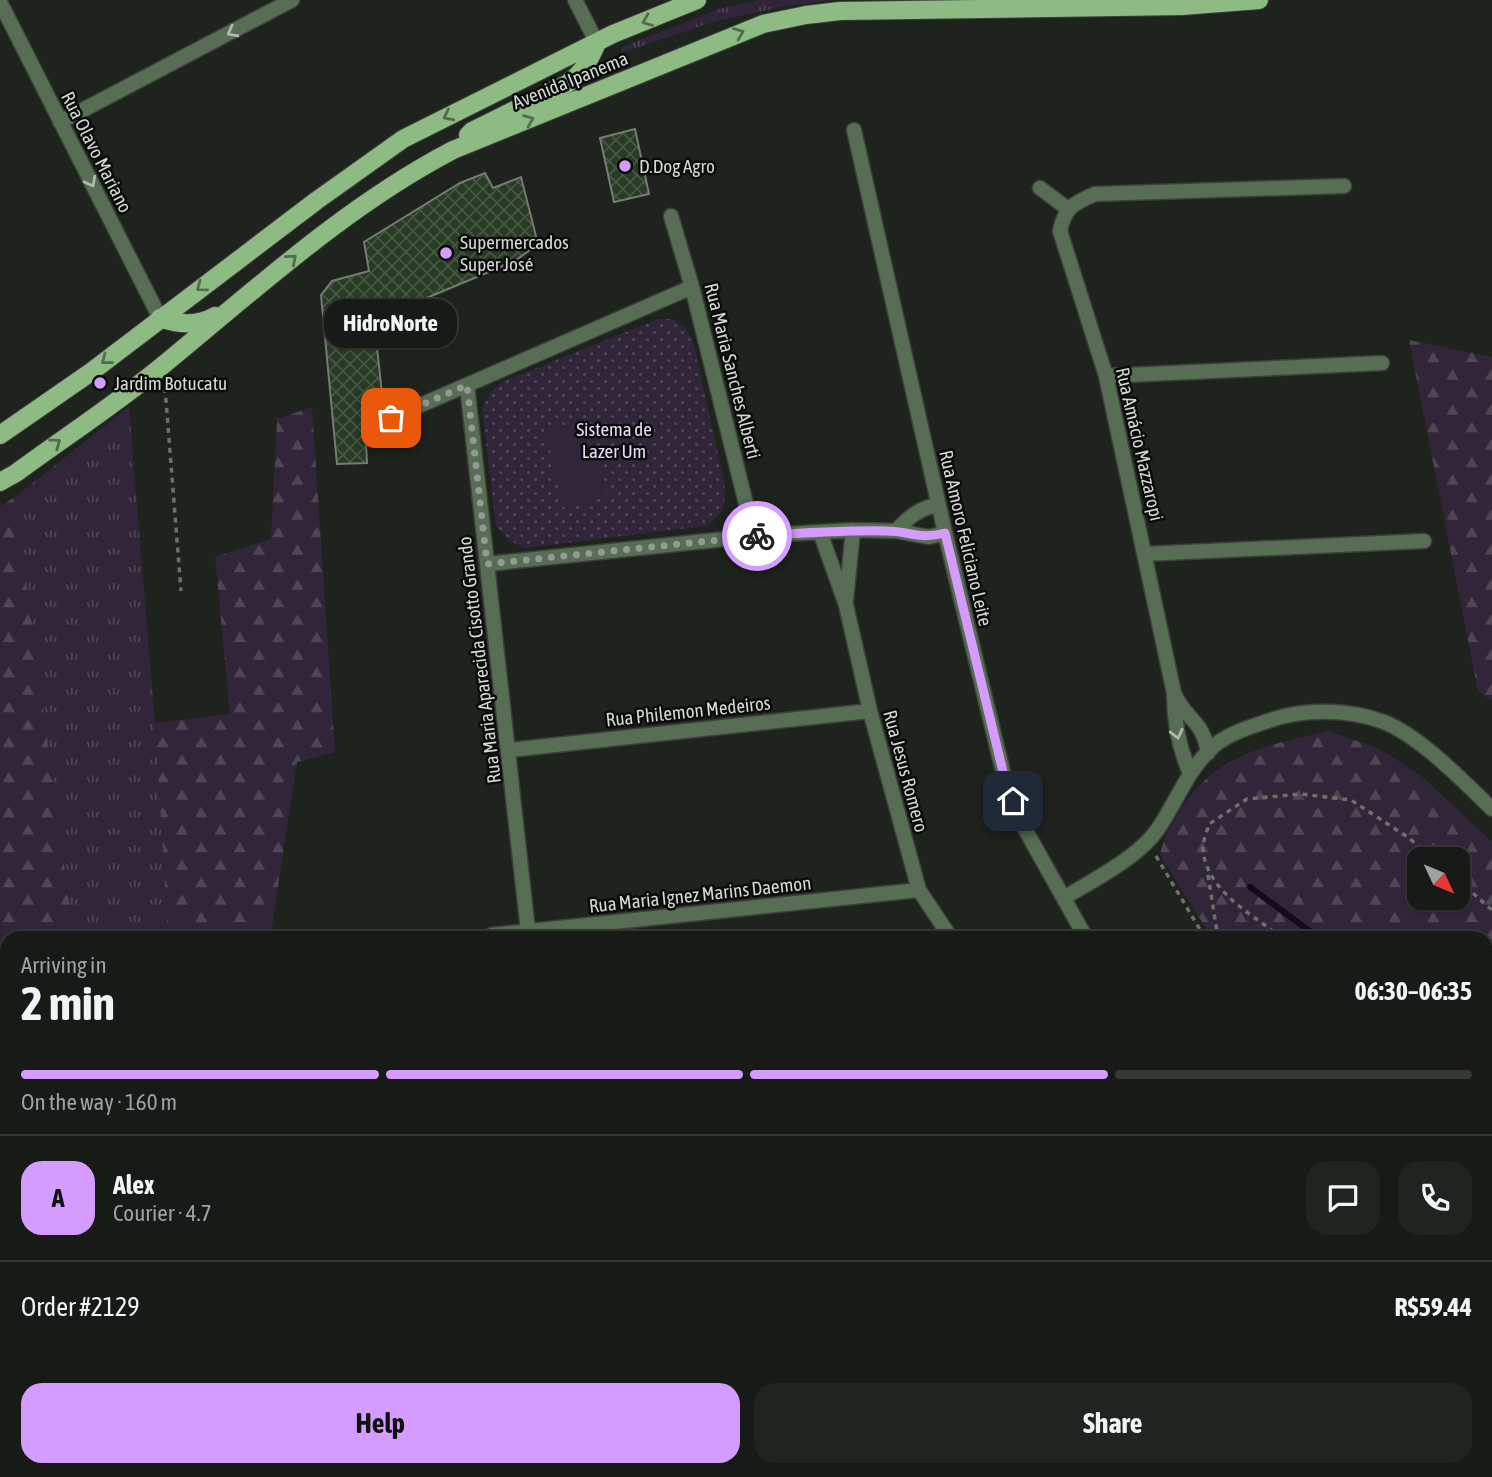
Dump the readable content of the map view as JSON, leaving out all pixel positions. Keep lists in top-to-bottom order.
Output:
{
  "streets": {
    "main road": ["Avenida Ipanema"],
    "street": [
      "Rua Olavo Mariano",
      "Rua Maria Sanches Alberti",
      "Rua Amácio Mazzaropi",
      "Rua Amoro Feliciano Leite",
      "Rua Maria Aparecida Cisotto Grando",
      "Rua Philemon Medeiros",
      "Rua Jesus Romero",
      "Rua Maria Ignez Marins Daemon"
    ]
  },
  "crossings": [
    ["Avenida Ipanema", "Rua Olavo Mariano"],
    ["Rua Maria Aparecida Cisotto Grando", "Rua Philemon Medeiros"],
    ["Rua Philemon Medeiros", "Rua Jesus Romero"],
    ["Rua Jesus Romero", "Rua Maria Ignez Marins Daemon"]
  ],
  "one_way": ["Rua Olavo Mariano"],
  "parks": ["Sistema de Lazer Um"],
  "places": [
    "D.Dog Agro",
    "Supermercados Super José",
    "Jardim Botucatu",
    "HidroNorte"
  ],
  "north": "bottom right",
  "page": {
    "bubble": "HidroNorte",
    "heading": ["2 min", "Arriving in", "06:30–06:35"],
    "panel": [
      "Alex",
      "Courier · 4.7",
      "Order #2129",
      "R$59.44"
    ],
    "bar": "On the way · 160 m",
    "round": "A",
    "buttons": ["Help", "Share"]
  }
}
